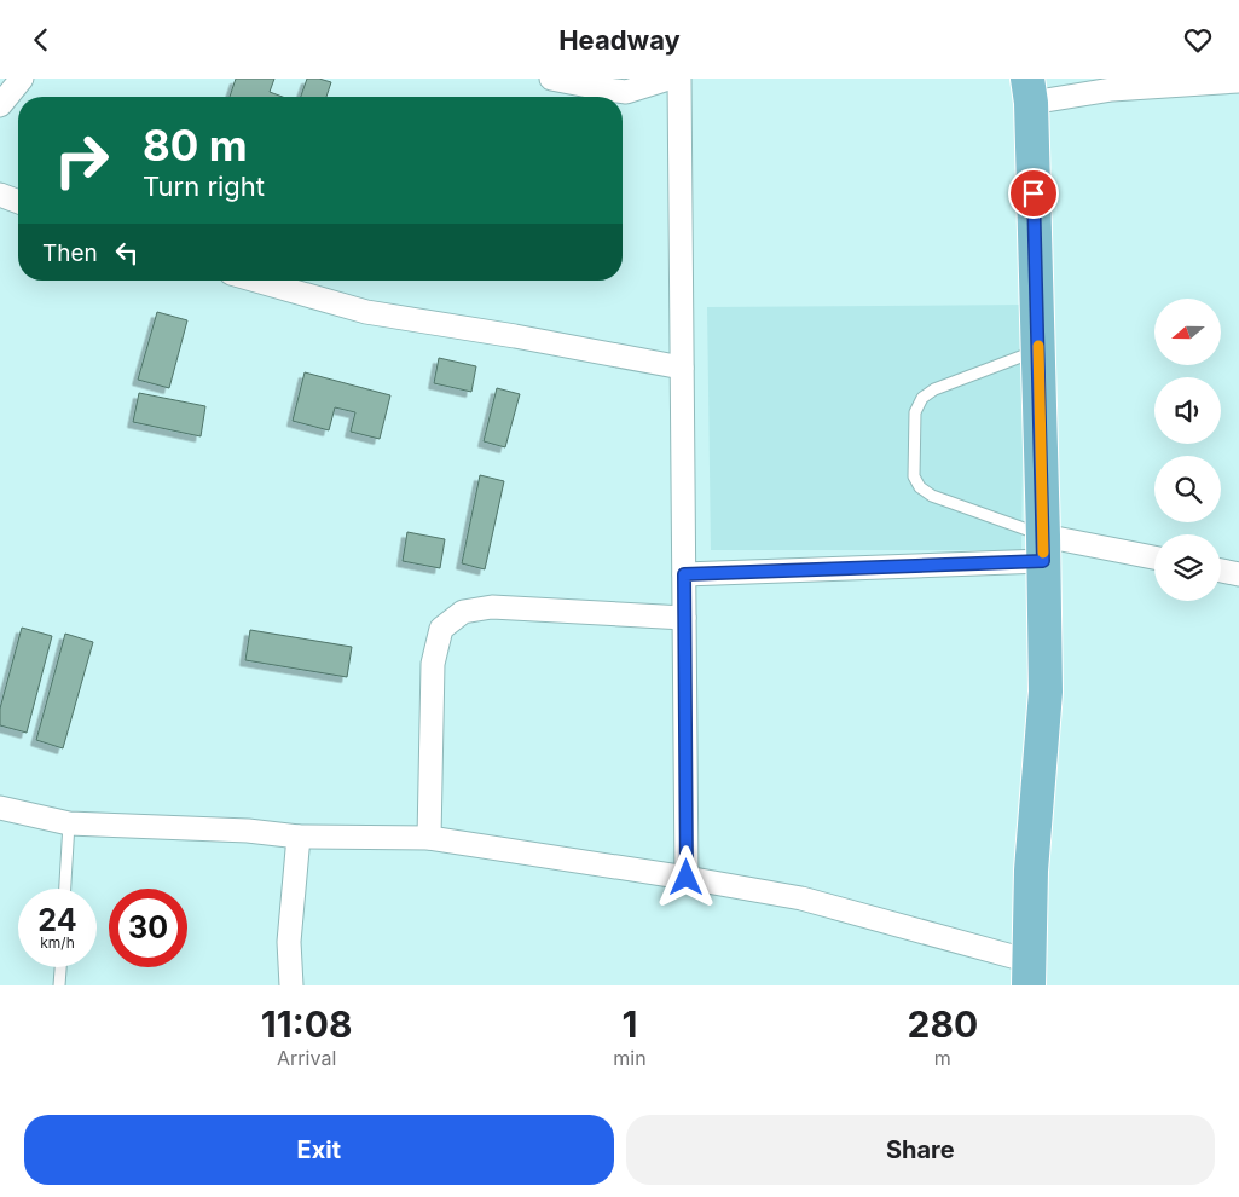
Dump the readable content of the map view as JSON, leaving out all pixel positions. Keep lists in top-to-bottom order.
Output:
{
  "north": "left",
  "page": {
    "header": "Headway",
    "turn": ["80 m", "Turn right"],
    "then": "Then",
    "speed": "24 km/h",
    "limit": "30",
    "eta": [
      "11:08",
      "Arrival",
      "1",
      "min",
      "280",
      "m"
    ],
    "buttons": ["Exit", "Share"]
  }
}
